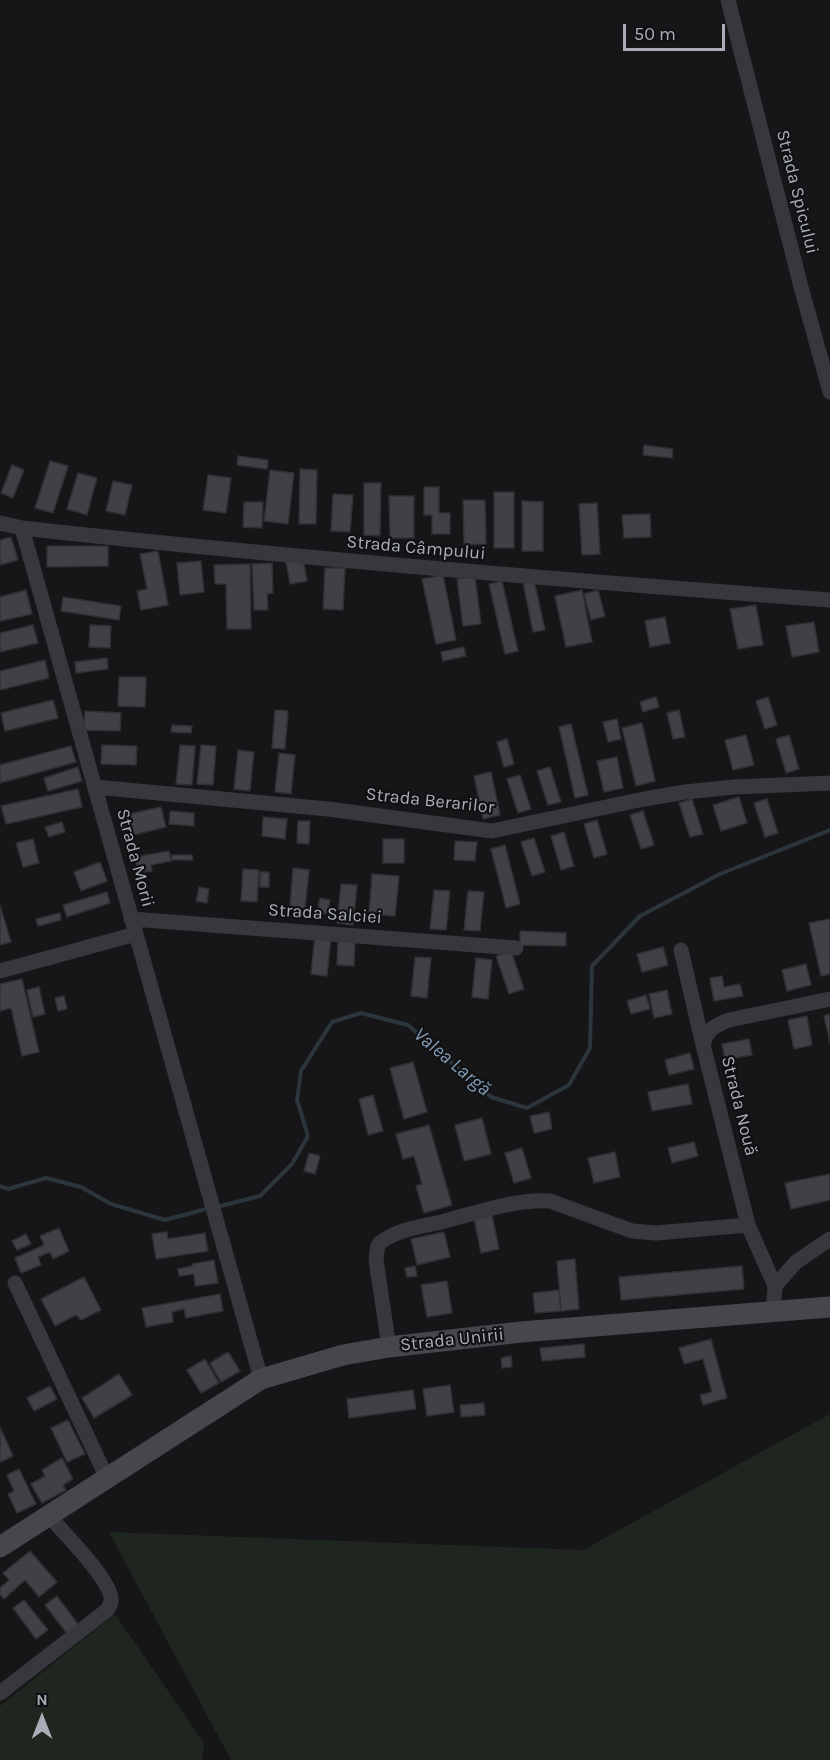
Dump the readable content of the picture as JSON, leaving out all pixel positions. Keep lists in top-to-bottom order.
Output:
{
  "streets": {
    "main road": ["Strada Unirii"],
    "street": [
      "Strada Spicului",
      "Strada Câmpului",
      "Strada Berarilor",
      "Strada Morii",
      "Strada Salciei",
      "Strada Nouă"
    ]
  },
  "crossings": [
    ["Strada Câmpului", "Strada Morii"],
    ["Strada Berarilor", "Strada Morii"],
    ["Strada Morii", "Strada Salciei"],
    ["Strada Morii", "Strada Unirii"],
    ["Strada Nouă", "Strada Unirii"]
  ],
  "water": ["Valea Largă"],
  "scale_bar": "50 m",
  "north": "top"
}
